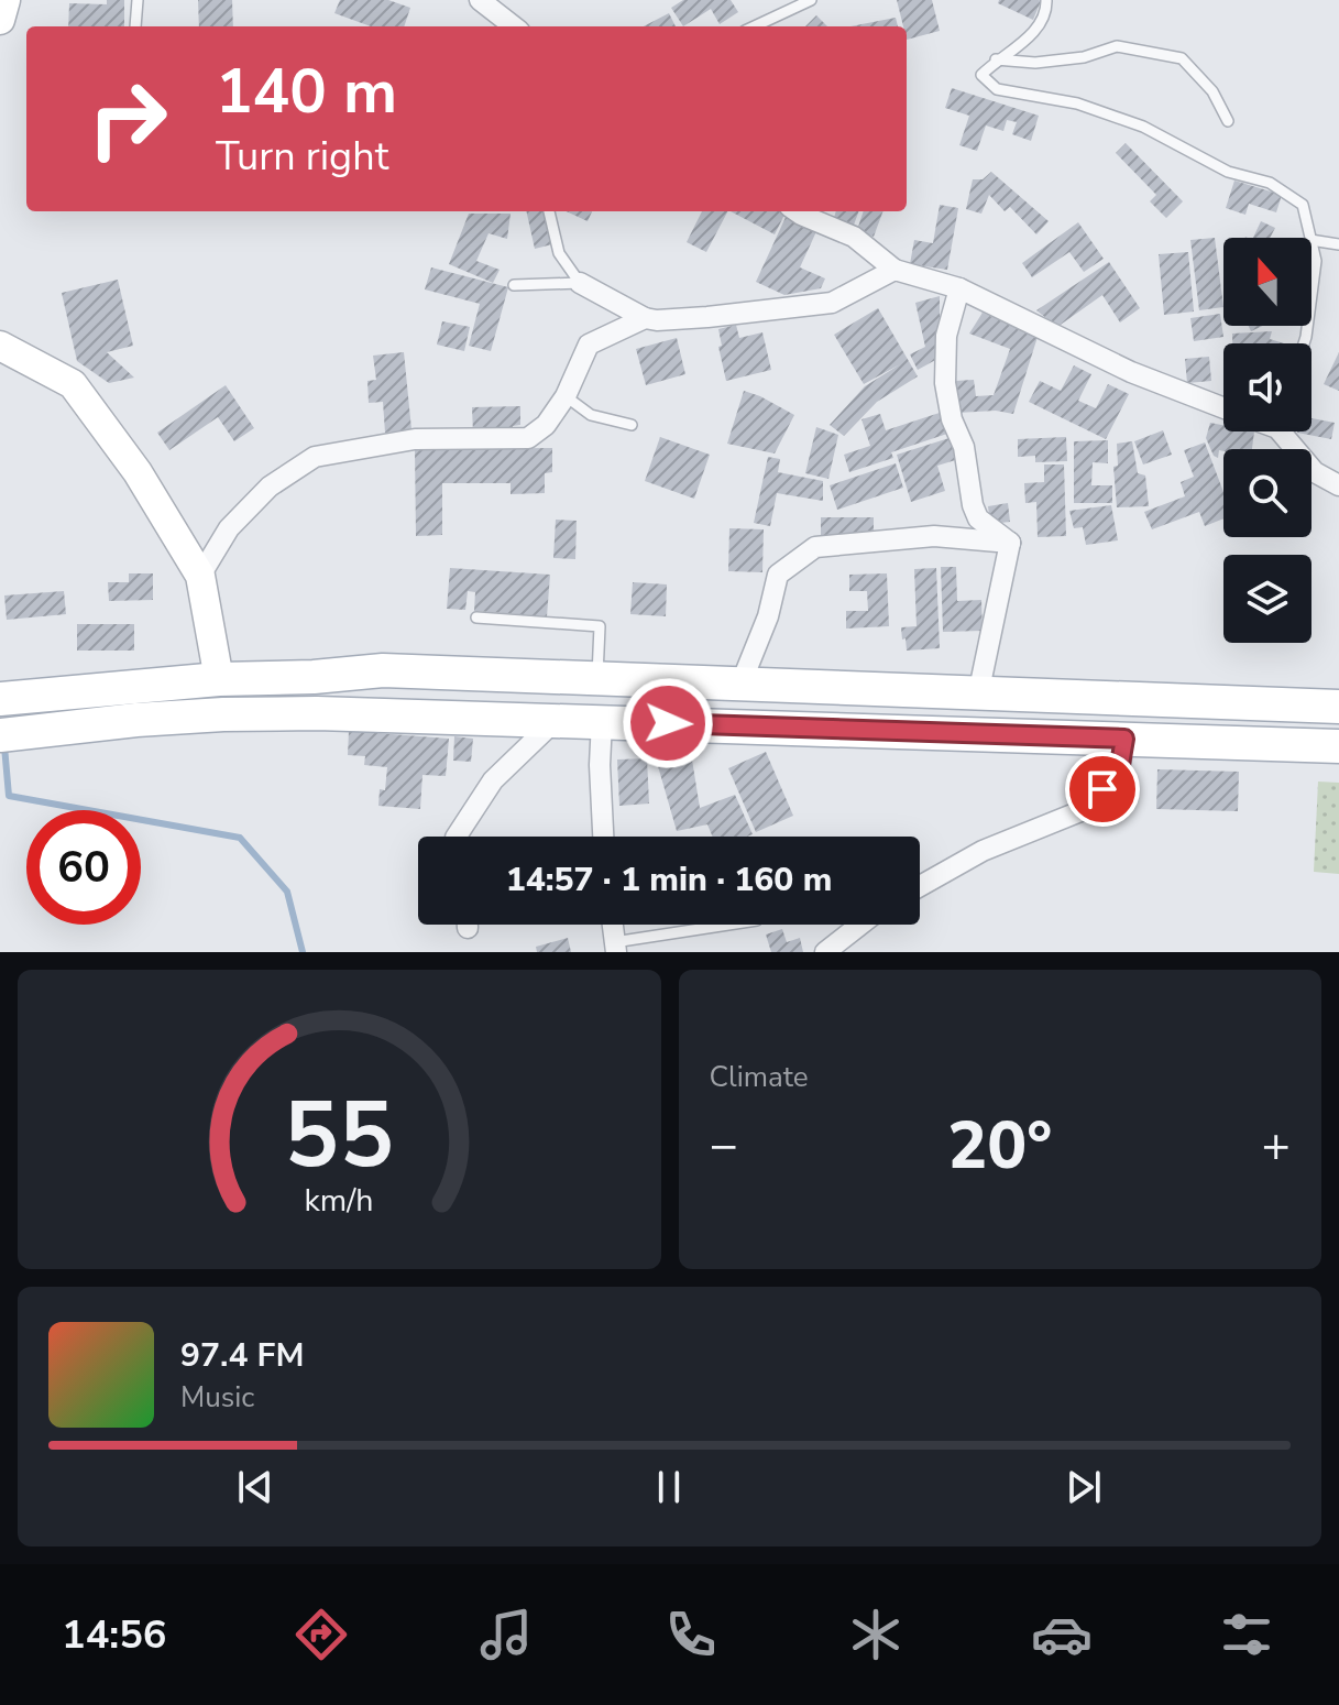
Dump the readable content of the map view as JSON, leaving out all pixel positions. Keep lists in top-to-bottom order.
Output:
{
  "north": "top",
  "page": {
    "turn": ["140 m", "Turn right"],
    "limit": "60",
    "trip": "14:57 · 1 min · 160 m",
    "tile": "Climate",
    "heat": ["−", "20°", "+"],
    "song": ["97.4 FM", "Music"],
    "tabs": "14:56",
    "gauge": ["55", "km/h"]
  }
}
